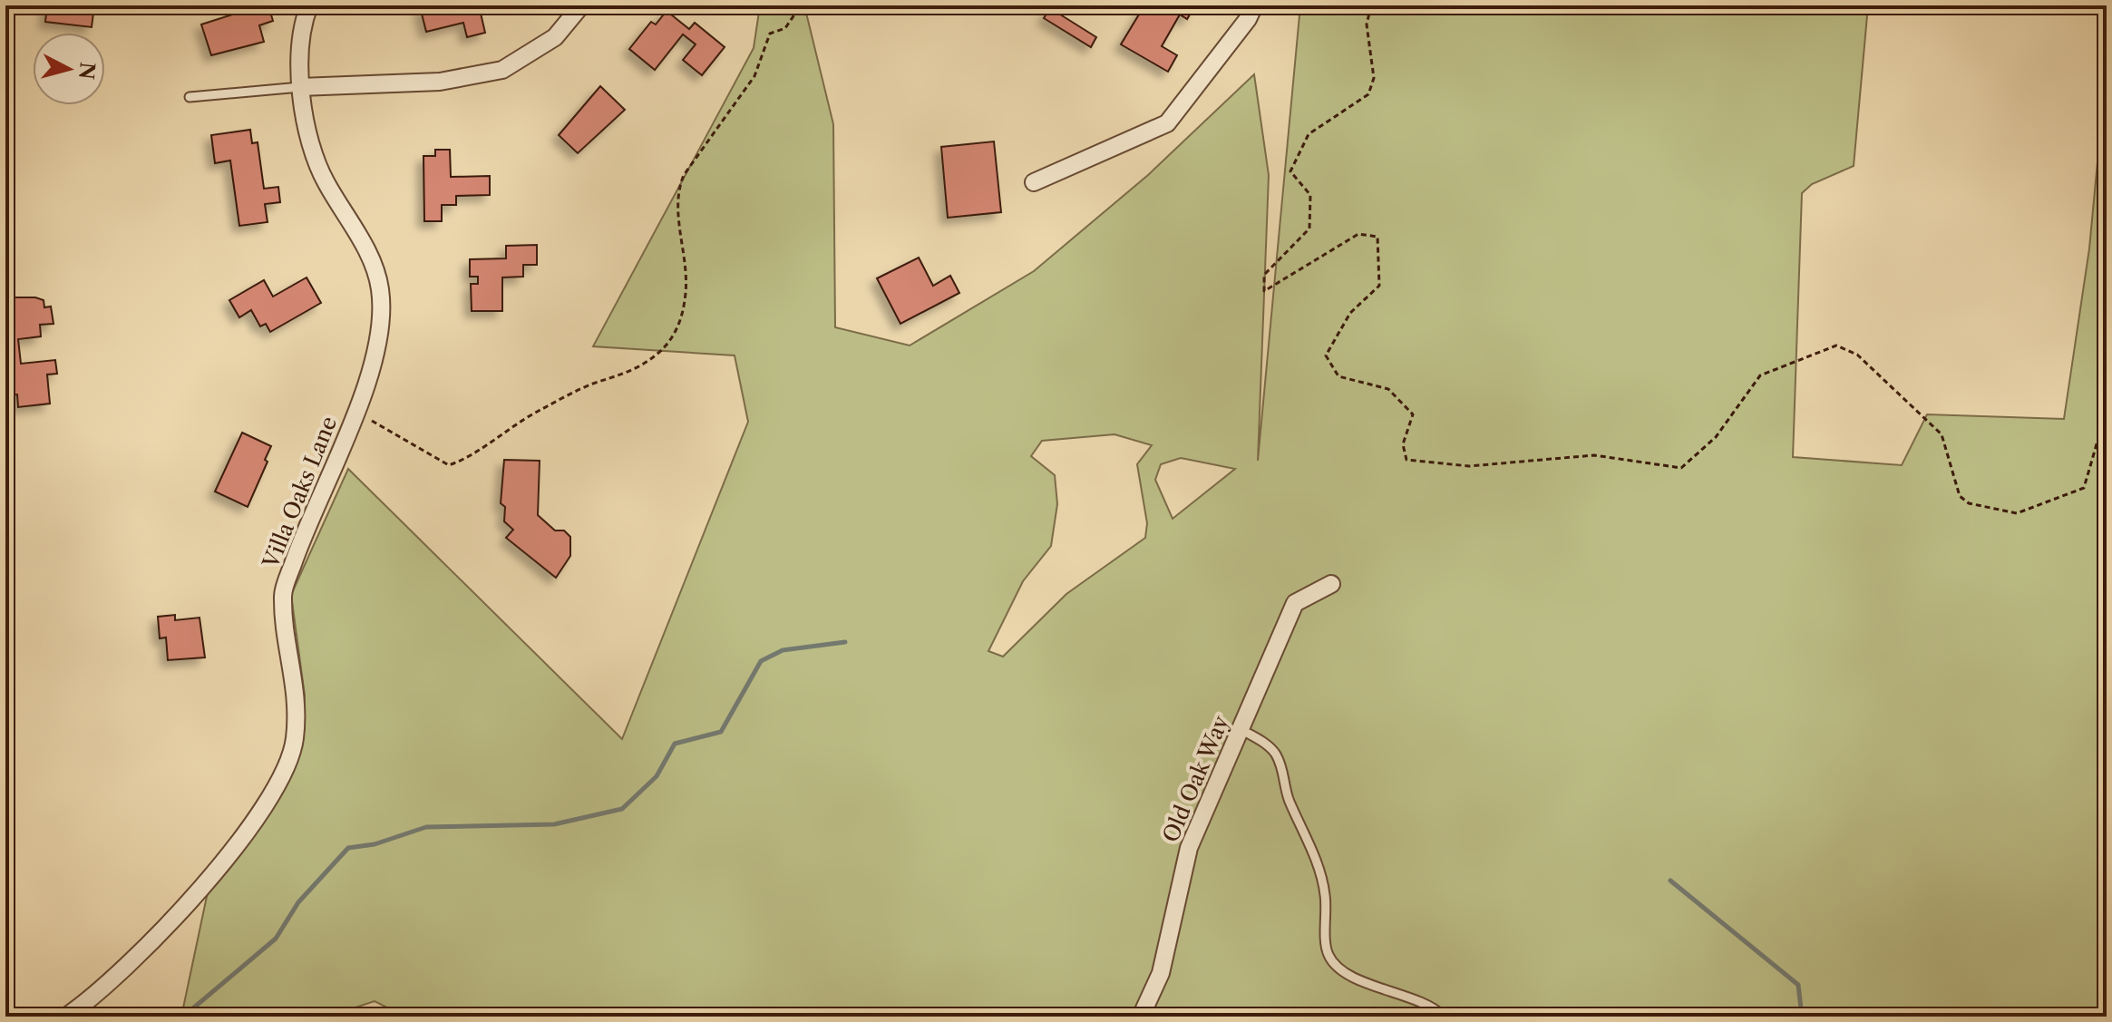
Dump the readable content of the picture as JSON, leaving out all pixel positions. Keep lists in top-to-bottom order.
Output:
{
  "streets": {
    "street": ["Villa Oaks Lane", "Old Oak Way"]
  },
  "north": "right"
}
